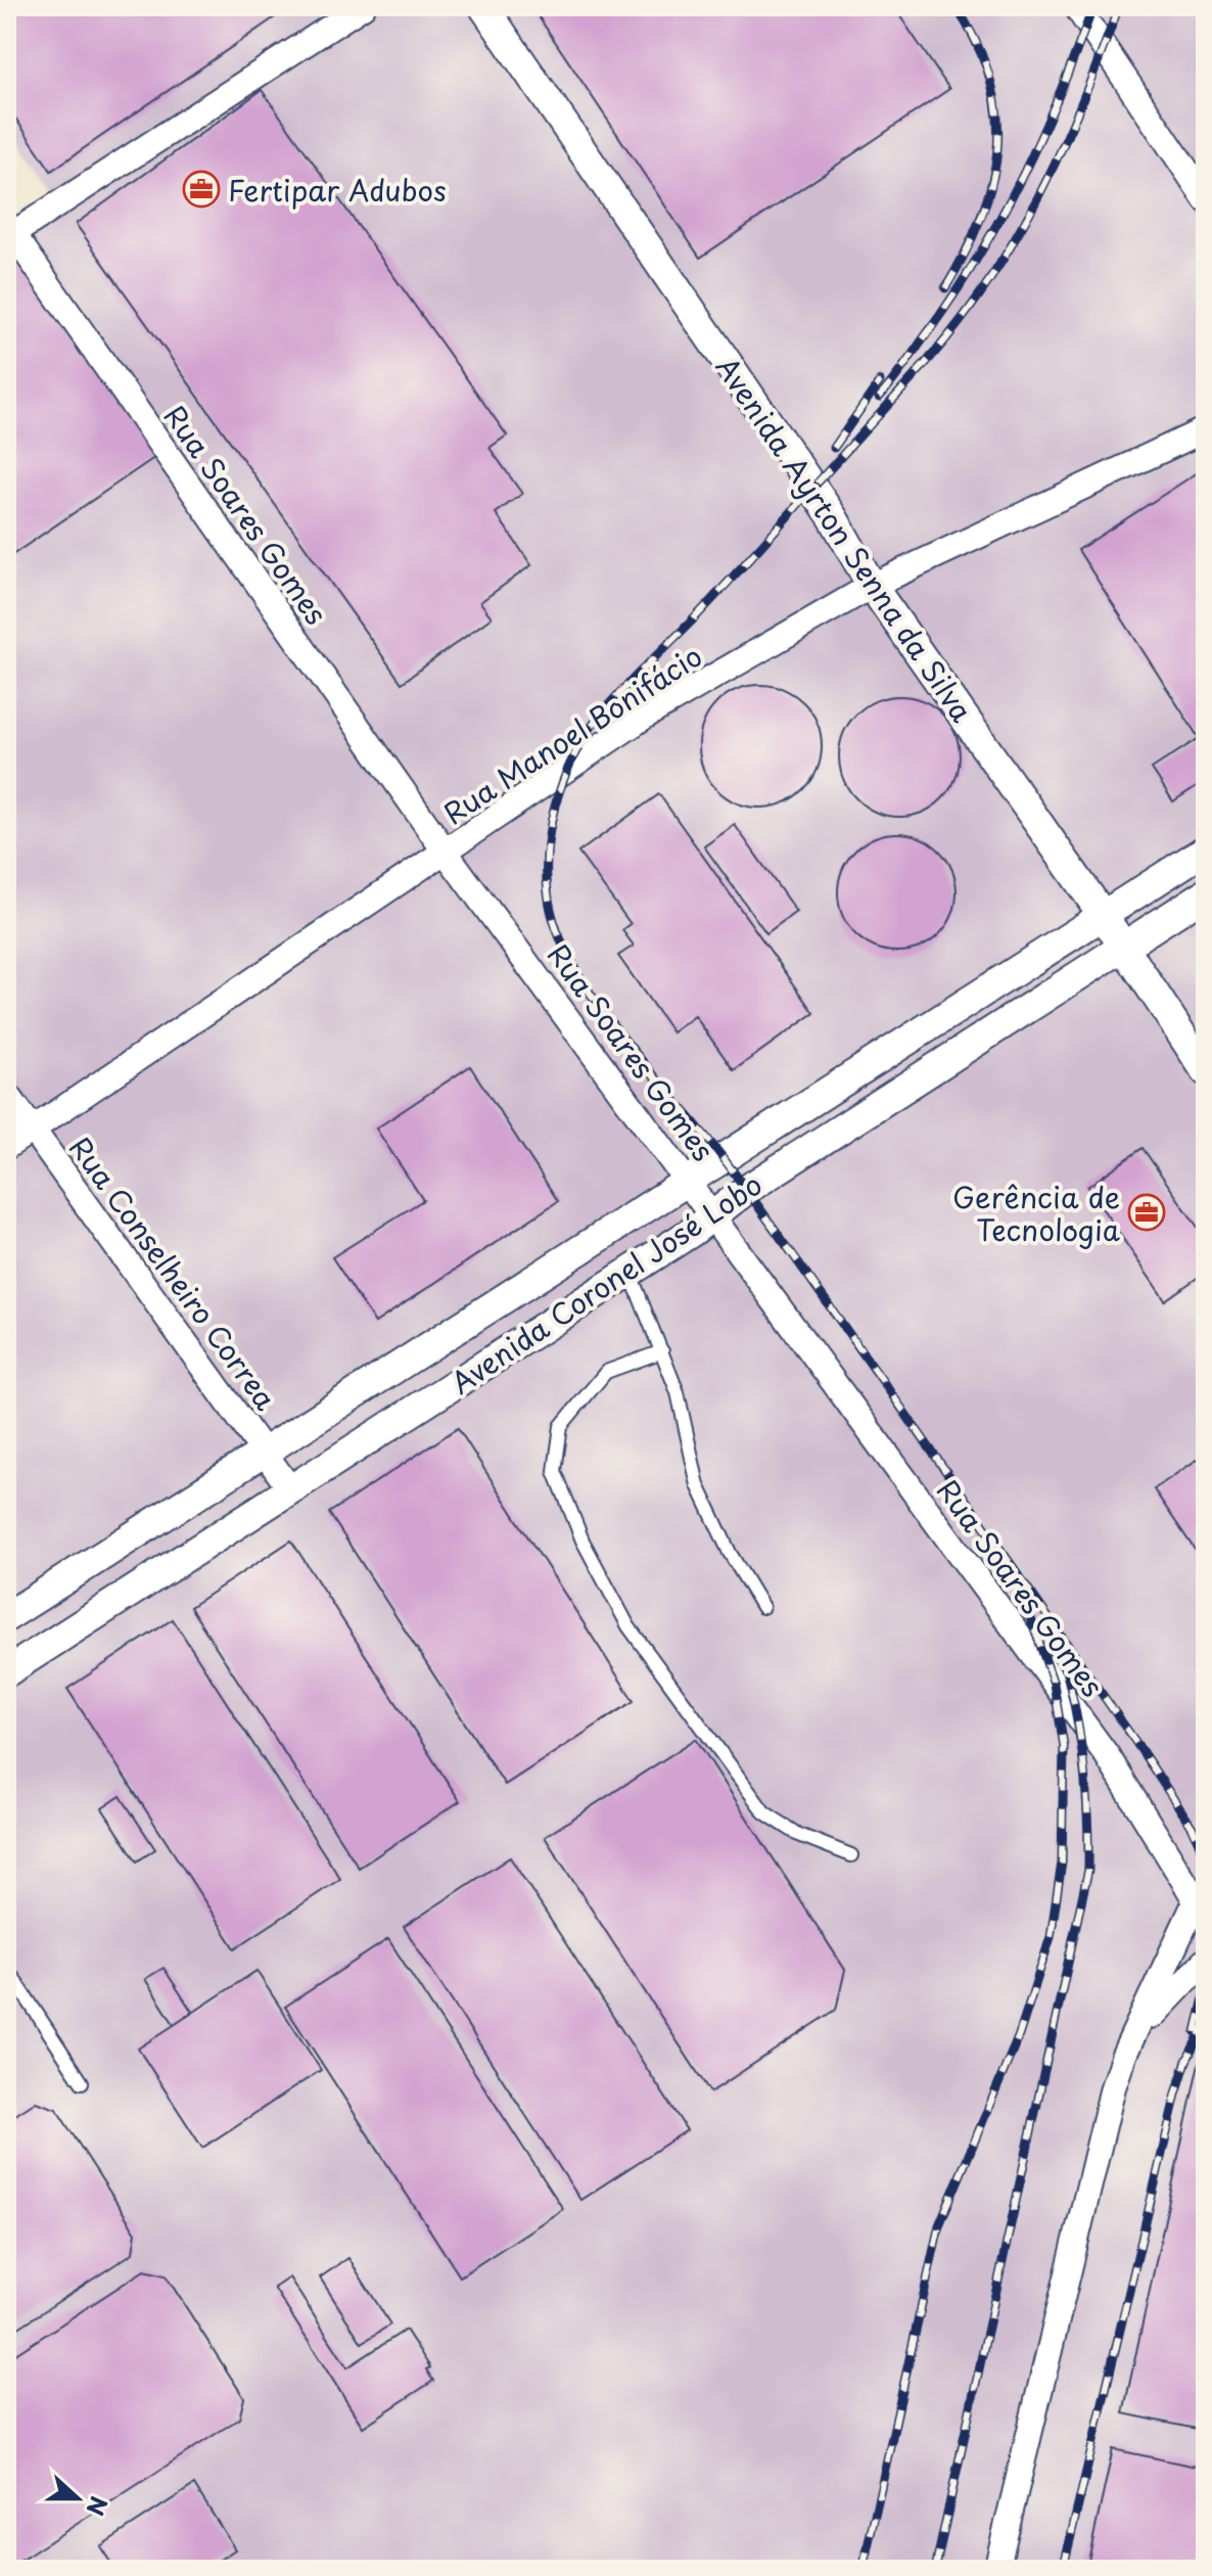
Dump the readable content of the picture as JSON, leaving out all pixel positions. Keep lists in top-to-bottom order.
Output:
{
  "streets": {
    "street": [
      "Rua Soares Gomes",
      "Avenida Ayrton Senna da Silva",
      "Rua Manoel Bonifácio",
      "Rua Conselheiro Correa",
      "Avenida Coronel José Lobo"
    ]
  },
  "crossings": [
    ["Rua Soares Gomes", "Rua Manoel Bonifácio"],
    ["Rua Soares Gomes", "Avenida Coronel José Lobo"],
    ["Avenida Ayrton Senna da Silva", "Rua Manoel Bonifácio"],
    ["Avenida Ayrton Senna da Silva", "Avenida Coronel José Lobo"],
    ["Rua Manoel Bonifácio", "Rua Conselheiro Correa"],
    ["Rua Conselheiro Correa", "Avenida Coronel José Lobo"]
  ],
  "places": {
    "office": ["Fertipar Adubos", "Gerência de Tecnologia"]
  },
  "north": "right"
}
